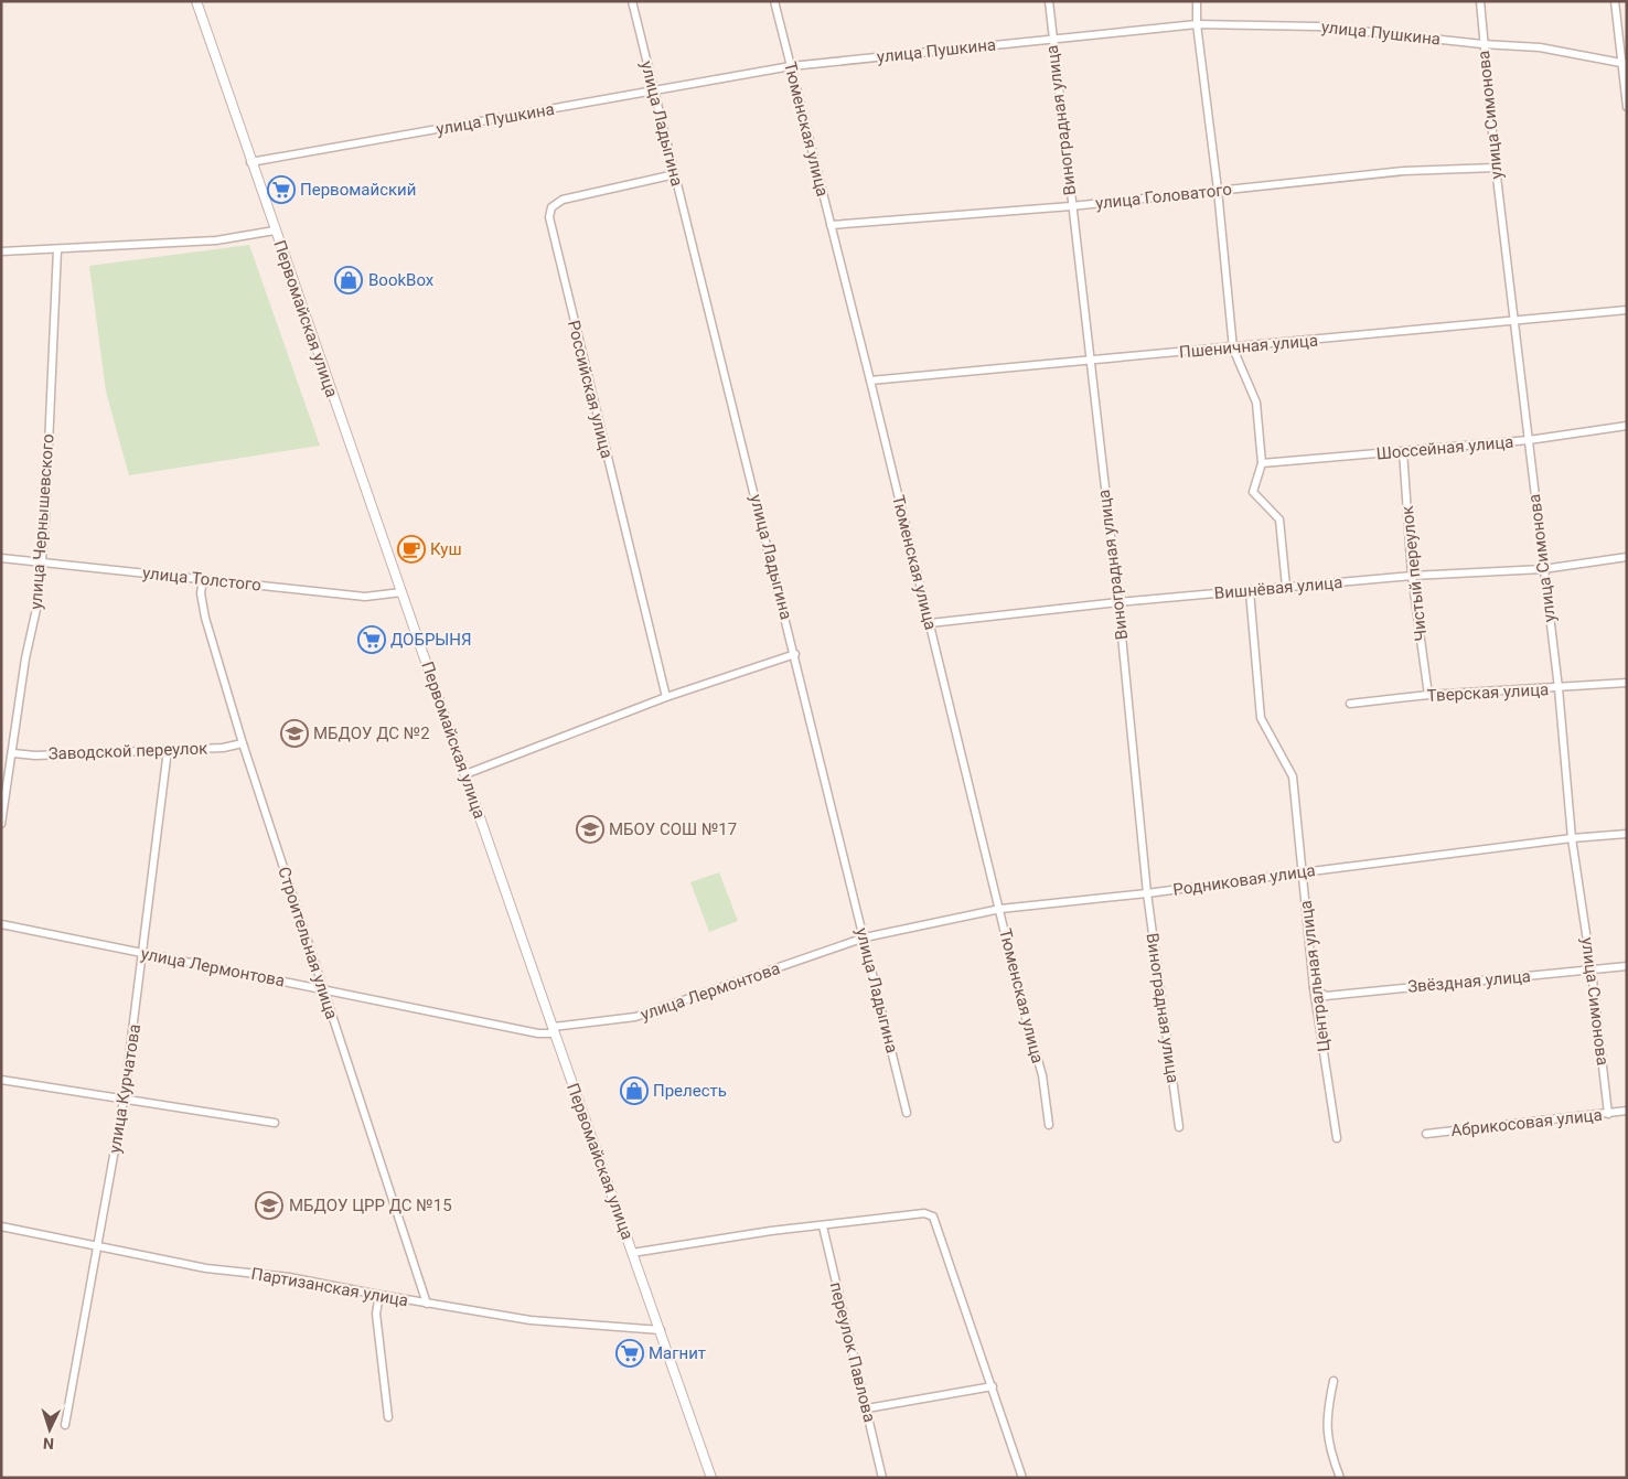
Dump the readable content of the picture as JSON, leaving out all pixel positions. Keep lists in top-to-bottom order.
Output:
{
  "streets": {
    "street": [
      "улица Пушкина",
      "улица Симонова",
      "Виноградная улица",
      "улица Ладыгина",
      "Тюменская улица",
      "улица Головатого",
      "Первомайская улица",
      "Пшеничная улица",
      "Российская улица",
      "Шоссейная улица",
      "улица Чернышевского",
      "Чистый переулок",
      "улица Толстого",
      "Вишнёвая улица",
      "Тверская улица",
      "Заводской переулок",
      "Родниковая улица",
      "Строительная улица",
      "улица Лермонтова",
      "Центральная улица",
      "Звёздная улица",
      "улица Курчатова",
      "Абрикосовая улица",
      "Партизанская улица",
      "переулок Павлова"
    ]
  },
  "crossings": [
    ["улица Пушкина", "улица Симонова"],
    ["улица Пушкина", "Виноградная улица"],
    ["улица Пушкина", "улица Ладыгина"],
    ["улица Пушкина", "Тюменская улица"],
    ["улица Пушкина", "Первомайская улица"],
    ["улица Симонова", "улица Головатого"],
    ["улица Симонова", "Пшеничная улица"],
    ["улица Симонова", "Шоссейная улица"],
    ["улица Симонова", "Вишнёвая улица"],
    ["улица Симонова", "Тверская улица"],
    ["улица Симонова", "Родниковая улица"],
    ["улица Симонова", "Звёздная улица"],
    ["улица Симонова", "Абрикосовая улица"],
    ["Виноградная улица", "улица Головатого"],
    ["Виноградная улица", "Пшеничная улица"],
    ["Виноградная улица", "Вишнёвая улица"],
    ["Виноградная улица", "Родниковая улица"],
    ["улица Ладыгина", "Российская улица"],
    ["улица Ладыгина", "Родниковая улица"],
    ["улица Ладыгина", "улица Лермонтова"],
    ["Тюменская улица", "улица Головатого"],
    ["Тюменская улица", "Пшеничная улица"],
    ["Тюменская улица", "Вишнёвая улица"],
    ["Тюменская улица", "Родниковая улица"],
    ["Первомайская улица", "улица Толстого"],
    ["Первомайская улица", "улица Лермонтова"],
    ["Первомайская улица", "Партизанская улица"],
    ["Шоссейная улица", "Чистый переулок"],
    ["улица Чернышевского", "улица Толстого"],
    ["улица Чернышевского", "Заводской переулок"],
    ["Чистый переулок", "Вишнёвая улица"],
    ["Чистый переулок", "Тверская улица"],
    ["улица Толстого", "Строительная улица"],
    ["Вишнёвая улица", "Центральная улица"],
    ["Заводской переулок", "Строительная улица"],
    ["Заводской переулок", "улица Курчатова"],
    ["Родниковая улица", "улица Лермонтова"],
    ["Родниковая улица", "Центральная улица"],
    ["Строительная улица", "улица Лермонтова"],
    ["Строительная улица", "Партизанская улица"],
    ["улица Лермонтова", "улица Курчатова"],
    ["Центральная улица", "Звёздная улица"],
    ["улица Курчатова", "Партизанская улица"]
  ],
  "places": {
    "supermarket": ["Первомайский", "ДОБРЫНЯ", "Магнит"],
    "shop": ["BookBox", "Прелесть"],
    "cafe": ["Куш"],
    "school or university": ["МБДОУ ДС №2", "МБОУ СОШ №17", "МБДОУ ЦРР ДС №15"]
  },
  "north": "bottom"
}
